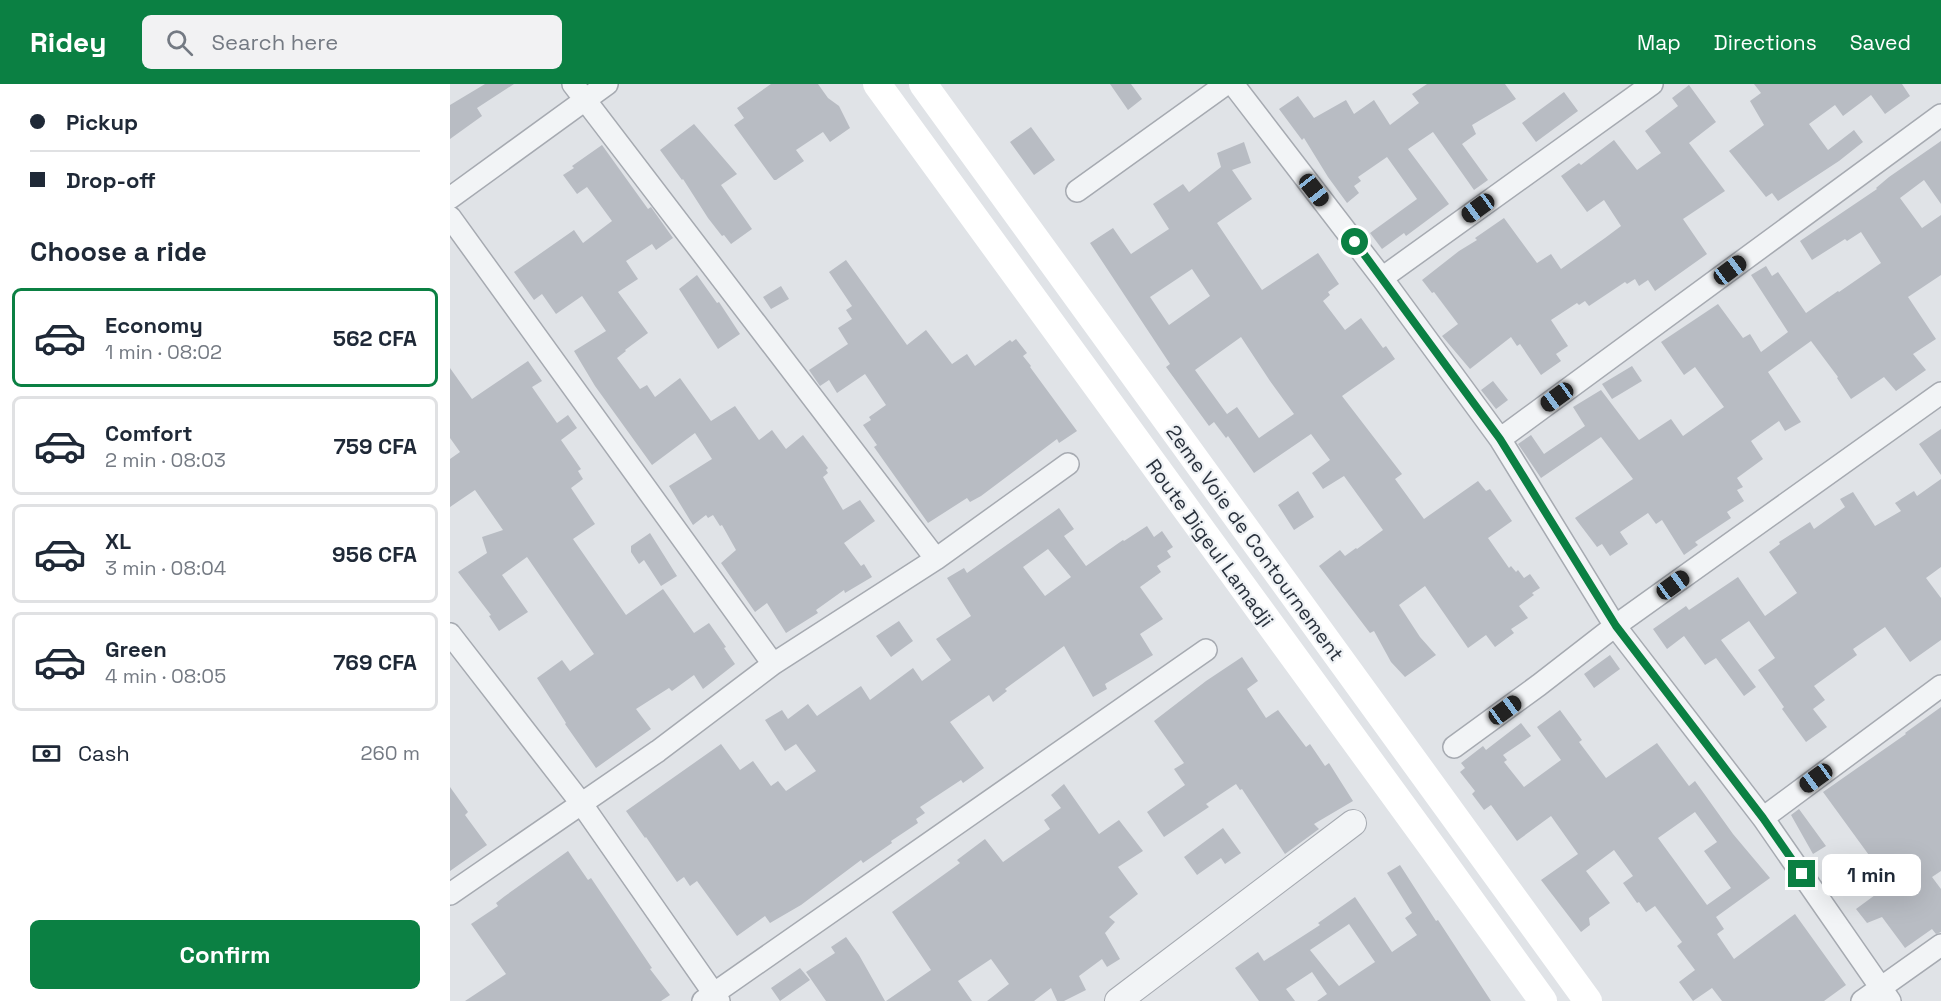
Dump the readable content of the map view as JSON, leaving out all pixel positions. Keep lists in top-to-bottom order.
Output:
{
  "streets": {
    "main road": ["Route Digeul Lamadji", "2eme Voie de Contournement"]
  },
  "page": {
    "header": "Ridey",
    "search": "Search here",
    "nav": ["Map", "Directions", "Saved"],
    "banner": ["Pickup", "Drop-off"],
    "heading": "Choose a ride",
    "list": [
      {
        "name": "Economy",
        "note": "1 min · 08:02",
        "value": "562 CFA"
      },
      {
        "name": "Comfort",
        "note": "2 min · 08:03",
        "value": "759 CFA"
      },
      {
        "name": "XL",
        "note": "3 min · 08:04",
        "value": "956 CFA"
      },
      {
        "name": "Green",
        "note": "4 min · 08:05",
        "value": "769 CFA"
      }
    ],
    "pay": ["Cash", "260 m"],
    "bubble": "1 min",
    "buttons": "Confirm"
  }
}
